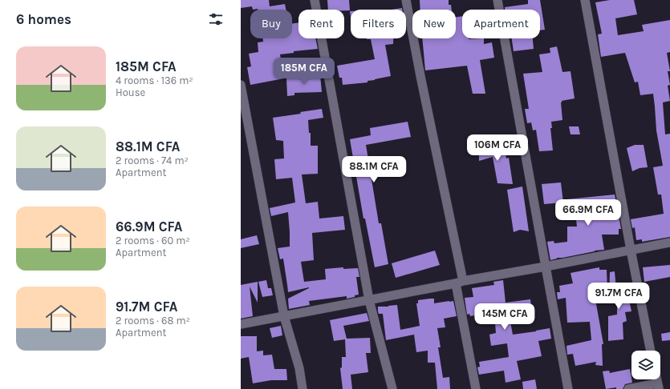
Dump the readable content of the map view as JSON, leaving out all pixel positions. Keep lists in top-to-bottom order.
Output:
{
  "page": {
    "heading": "6 homes",
    "chip": [
      "Buy",
      "Rent",
      "Filters",
      "New",
      "Apartment"
    ],
    "list": [
      {
        "name": "185M CFA",
        "note": "4 rooms · 136 m² · House"
      },
      {
        "name": "88.1M CFA",
        "note": "2 rooms · 74 m² · Apartment"
      },
      {
        "name": "66.9M CFA",
        "note": "2 rooms · 60 m² · Apartment"
      },
      {
        "name": "91.7M CFA",
        "note": "2 rooms · 68 m² · Apartment"
      }
    ],
    "price": [
      "185M CFA",
      "106M CFA",
      "88.1M CFA",
      "66.9M CFA",
      "91.7M CFA",
      "145M CFA"
    ]
  }
}
